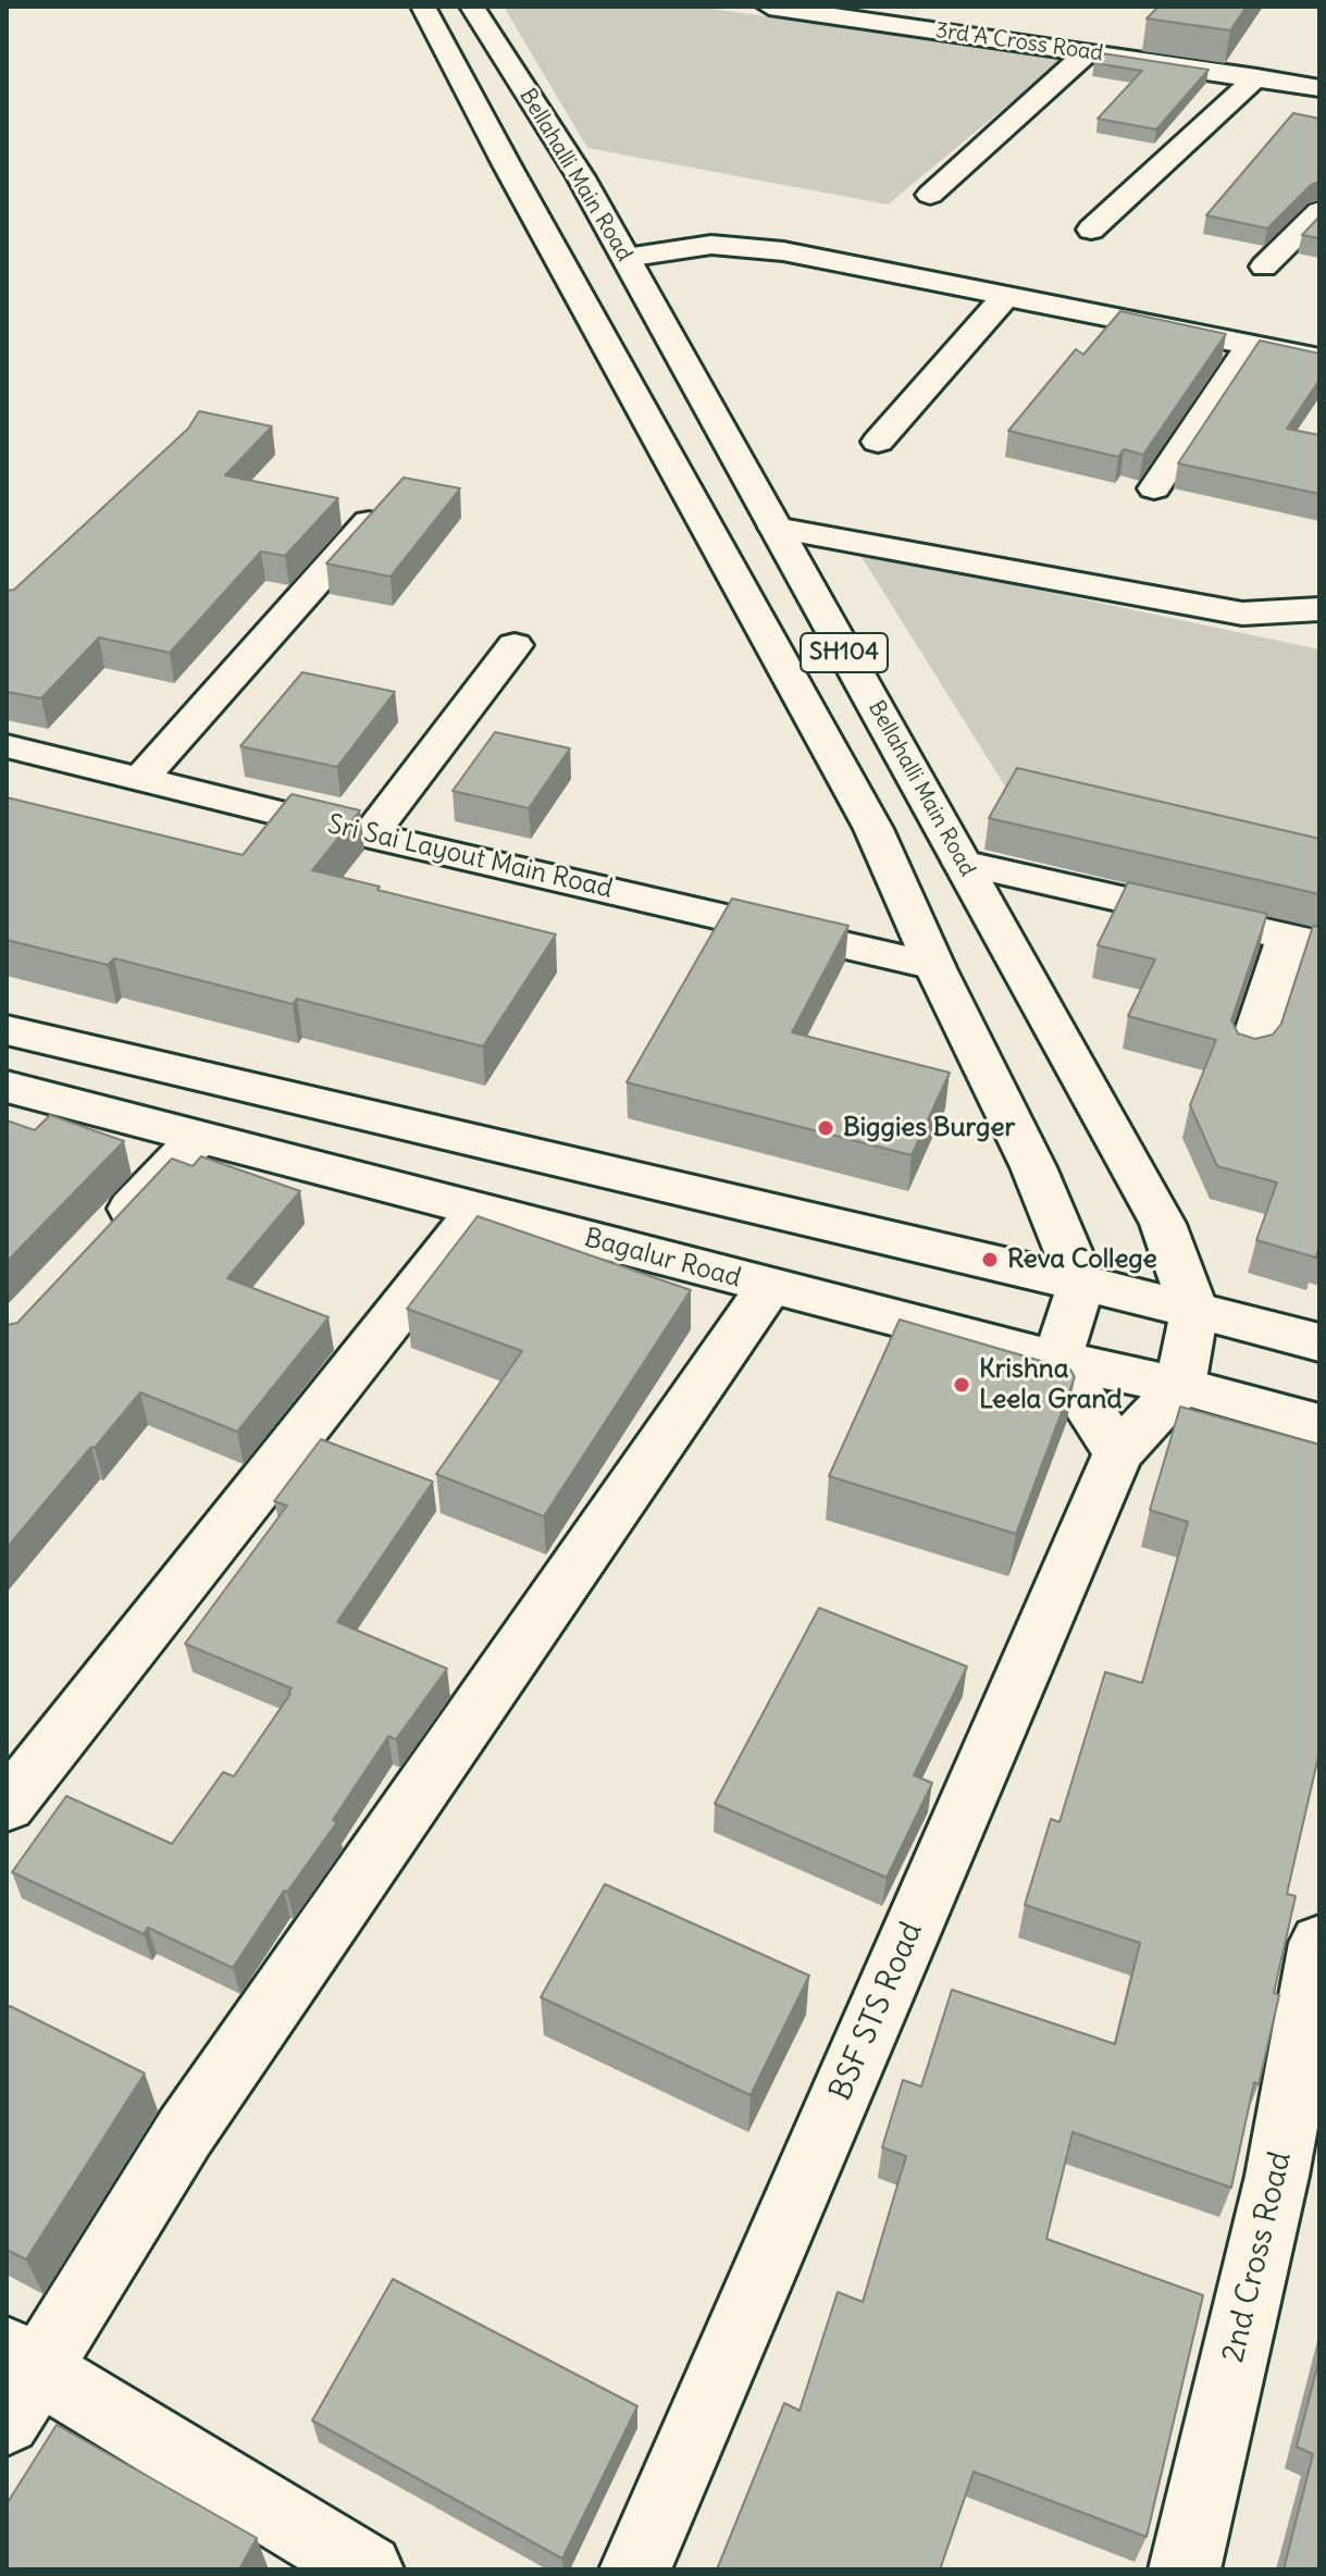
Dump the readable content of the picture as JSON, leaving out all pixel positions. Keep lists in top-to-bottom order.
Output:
{
  "streets": {
    "street": [
      "3rd A Cross Road",
      "Bellahalli Main Road",
      "SH104",
      "Sri Sai Layout Main Road",
      "Bagalur Road",
      "BSF STS Road",
      "2nd Cross Road"
    ]
  },
  "crossings": [
    ["Bellahalli Main Road", "Sri Sai Layout Main Road"],
    ["Bagalur Road", "BSF STS Road"]
  ],
  "places": ["Biggies Burger", "Reva College", "Krishna Leela Grand"]
}
